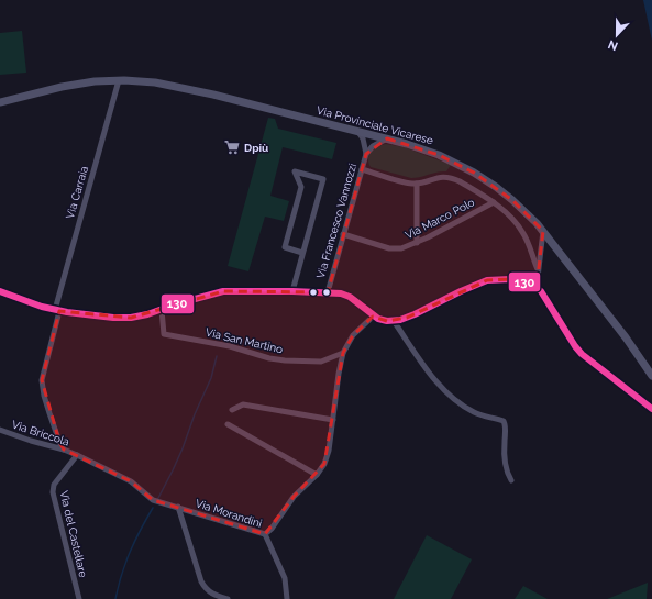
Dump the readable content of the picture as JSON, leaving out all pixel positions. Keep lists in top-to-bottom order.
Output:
{
  "streets": {
    "main road": ["Via Provinciale Vicarese"],
    "street": [
      "Via Carraia",
      "Via Marco Polo",
      "Via Francesco Vannozzi",
      "Via San Martino",
      "Via Briccola",
      "Via Morandini",
      "Via del Castellare"
    ]
  },
  "crossings": [
    ["Via Provinciale Vicarese", "Via Carraia"],
    ["Via Provinciale Vicarese", "Via Francesco Vannozzi"],
    ["Via Carraia", "Via Briccola"],
    ["Via Marco Polo", "Via Francesco Vannozzi"],
    ["Via San Martino", "Via Morandini"],
    ["Via Briccola", "Via Morandini"],
    ["Via Briccola", "Via del Castellare"]
  ],
  "places": {
    "supermarket": ["Dpiù"]
  },
  "lines": ["transit line 130"],
  "north": "bottom"
}
